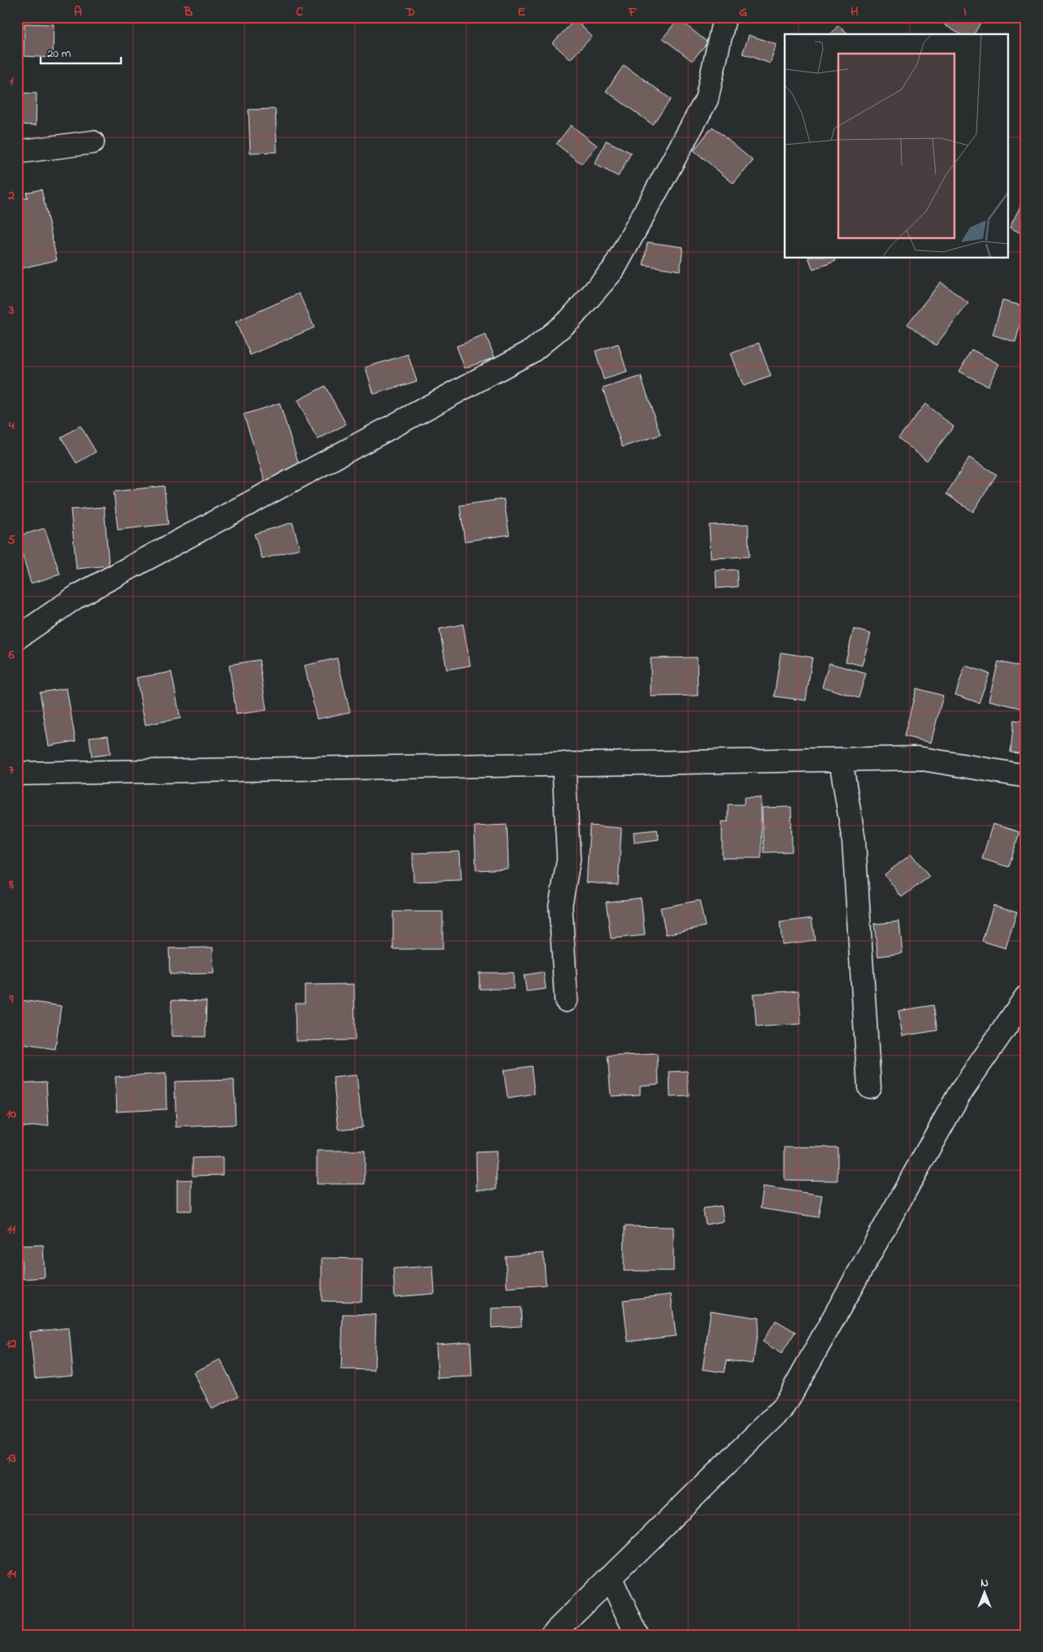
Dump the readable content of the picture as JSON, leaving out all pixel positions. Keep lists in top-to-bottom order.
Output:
{
  "scale_bar": "20 m",
  "north": "top",
  "grid": {
    "columns": [
      "A",
      "B",
      "C",
      "D",
      "E",
      "F",
      "G",
      "H",
      "I"
    ],
    "rows": [
      "1",
      "2",
      "3",
      "4",
      "5",
      "6",
      "7",
      "8",
      "9",
      "10",
      "11",
      "12",
      "13",
      "14"
    ]
  }
}
